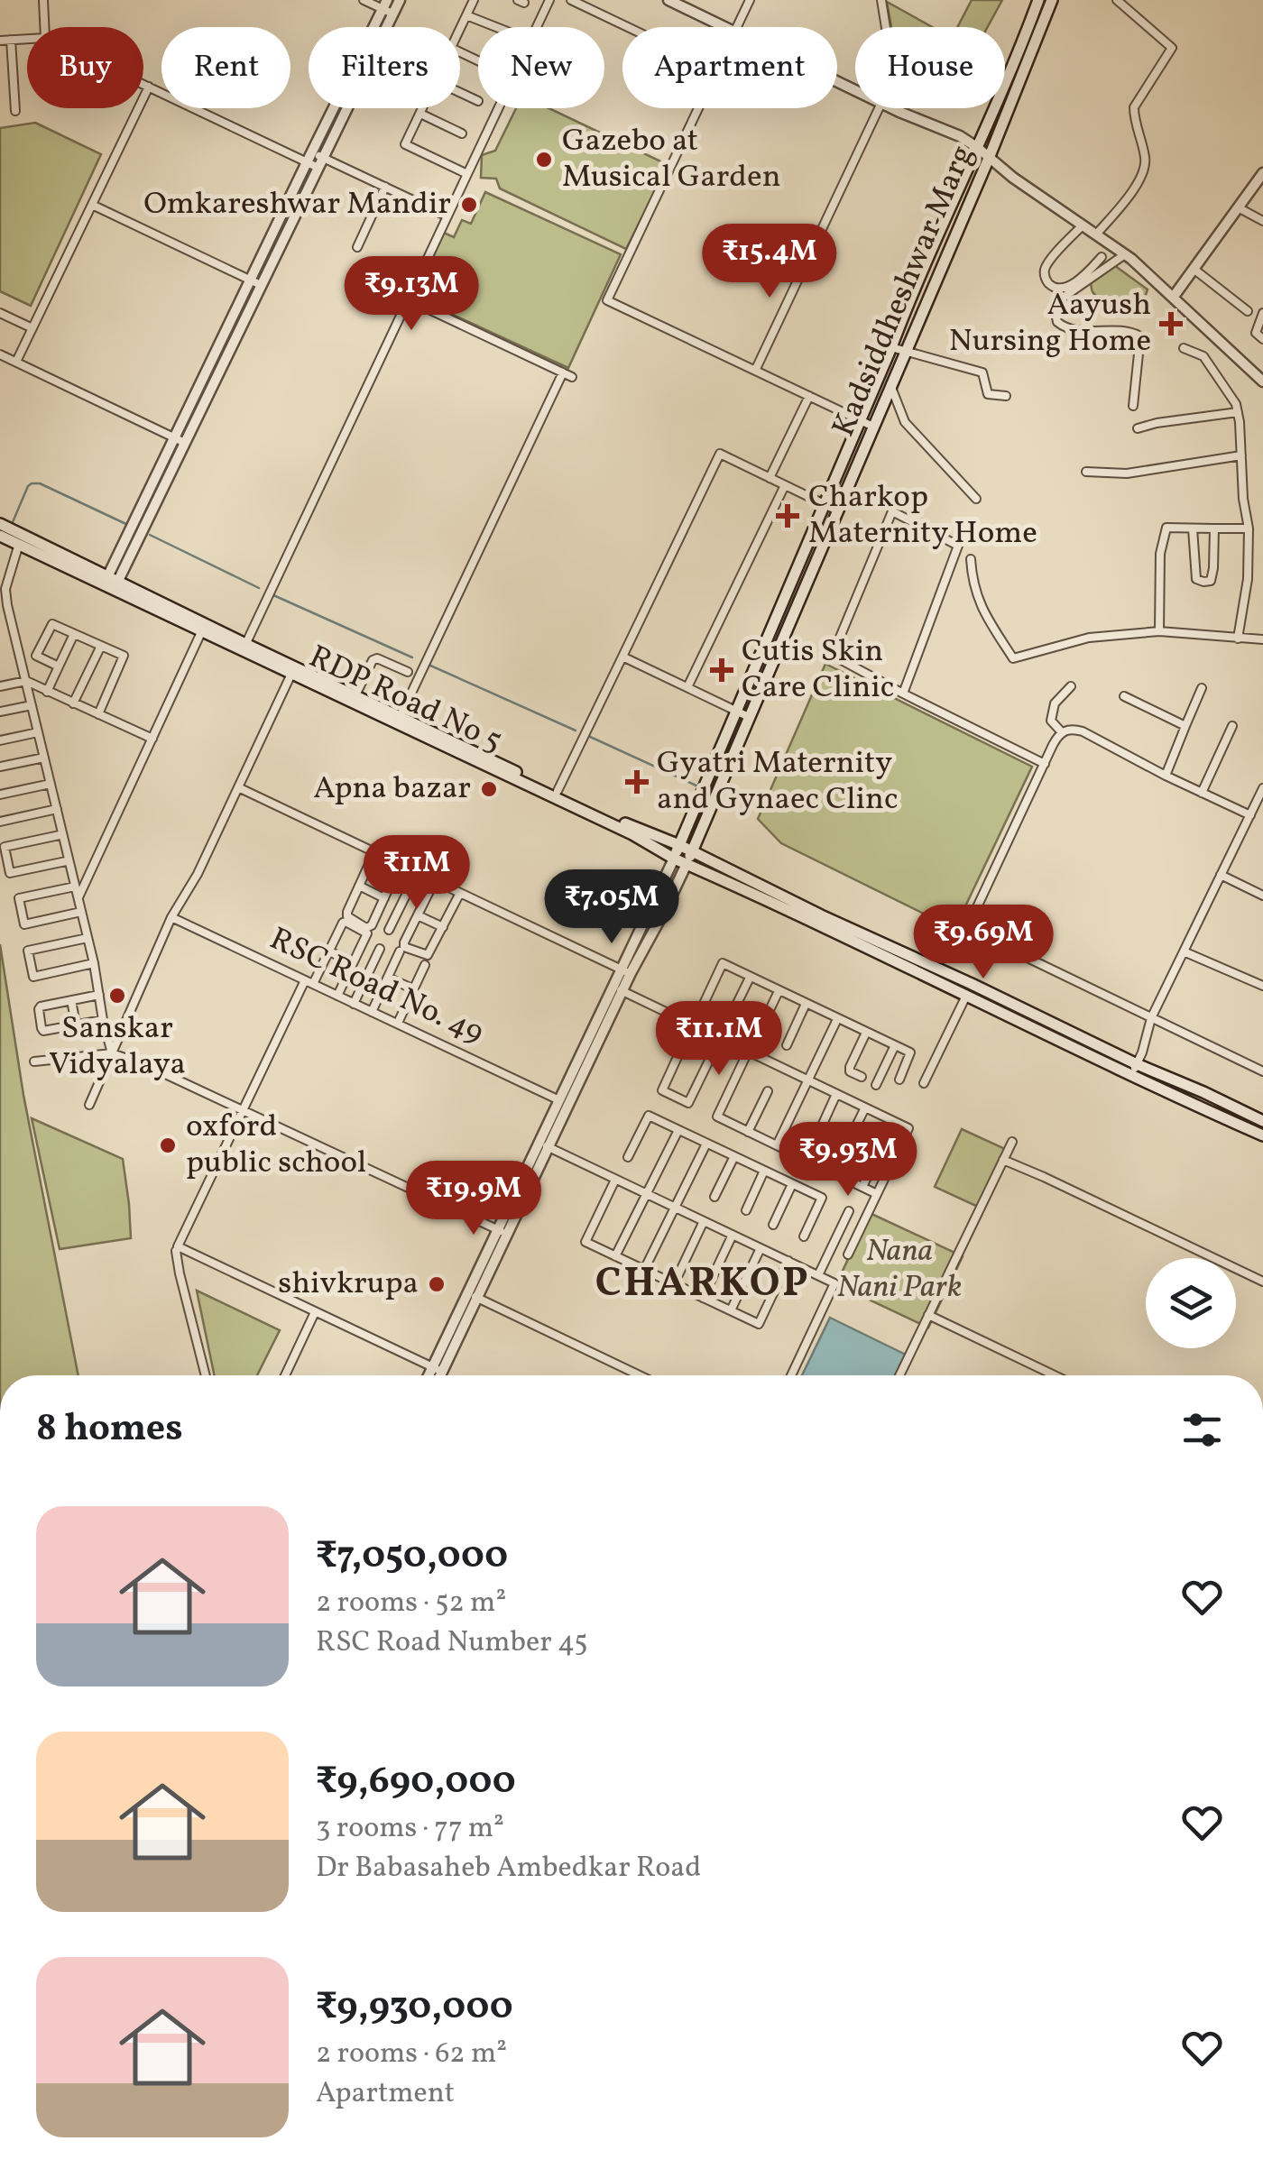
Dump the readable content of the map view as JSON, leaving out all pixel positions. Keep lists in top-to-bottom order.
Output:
{
  "streets": {
    "main road": ["Kadsiddheshwar Marg", "RDP Road No 5"],
    "street": ["RSC Road No. 49"]
  },
  "crossings": [
    ["Kadsiddheshwar Marg", "RDP Road No 5"],
    ["Kadsiddheshwar Marg", "RSC Road No. 49"]
  ],
  "districts": ["CHARKOP"],
  "parks": ["Nana Nani Park"],
  "places": {
    "other": [
      "Gazebo at Musical Garden",
      "Omkareshwar Mandir",
      "Apna bazar",
      "Sanskar Vidyalaya",
      "oxford public school",
      "shivkrupa"
    ],
    "health": [
      "Aayush Nursing Home",
      "Charkop Maternity Home",
      "Cutis Skin Care Clinic",
      "Gyatri Maternity and Gynaec Clinc"
    ]
  },
  "page": {
    "chip": [
      "Buy",
      "Rent",
      "Filters",
      "New",
      "Apartment",
      "House"
    ],
    "price": [
      "₹15.4M",
      "₹9.13M",
      "₹11M",
      "₹7.05M",
      "₹9.69M",
      "₹11.1M",
      "₹9.93M",
      "₹19.9M"
    ],
    "heading": "8 homes",
    "list": [
      {
        "name": "₹7,050,000",
        "note": "2 rooms · 52 m² · RSC Road Number 45"
      },
      {
        "name": "₹9,690,000",
        "note": "3 rooms · 77 m² · Dr Babasaheb Ambedkar Road"
      },
      {
        "name": "₹9,930,000",
        "note": "2 rooms · 62 m² · Apartment"
      }
    ]
  }
}
